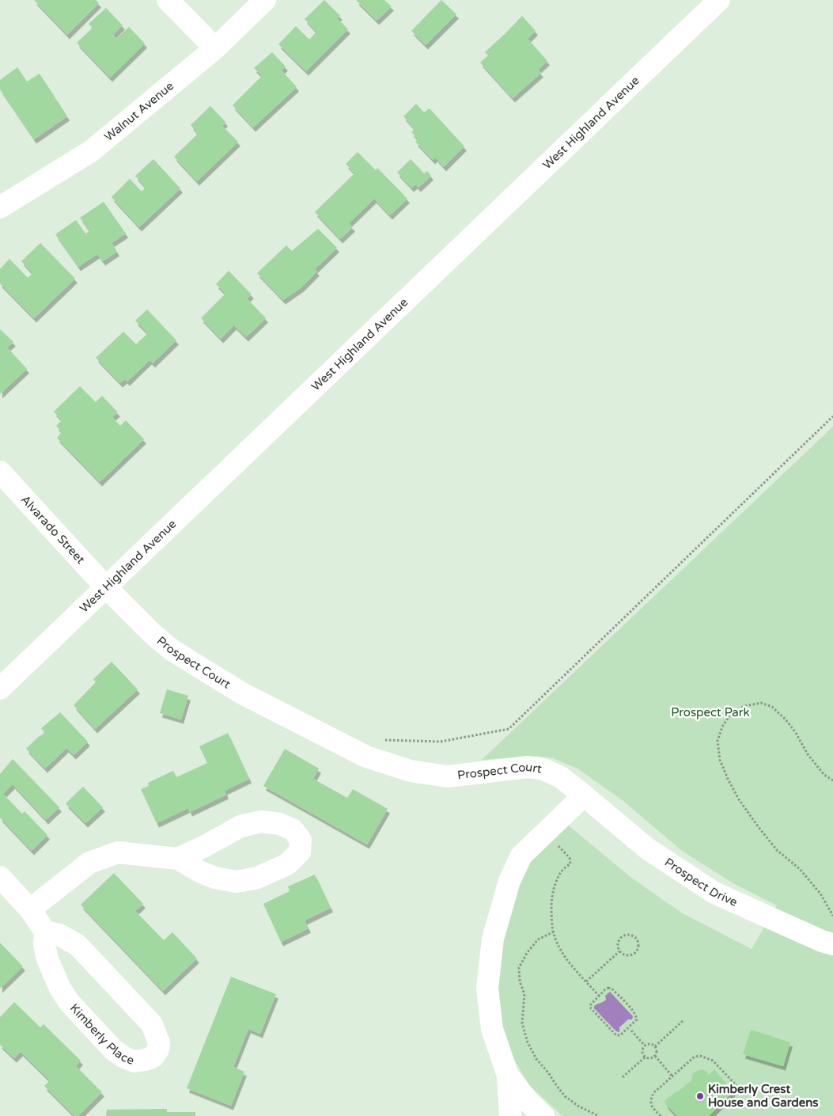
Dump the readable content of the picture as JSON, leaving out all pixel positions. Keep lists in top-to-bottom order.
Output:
{
  "streets": {
    "street": [
      "Walnut Avenue",
      "West Highland Avenue",
      "Alvarado Street",
      "Prospect Court",
      "Prospect Drive",
      "Kimberly Place"
    ]
  },
  "crossings": [
    ["West Highland Avenue", "Alvarado Street"],
    ["West Highland Avenue", "Prospect Court"],
    ["Alvarado Street", "Prospect Court"],
    ["Prospect Court", "Prospect Drive"]
  ],
  "parks": ["Prospect Park"],
  "places": ["Kimberly Crest House and Gardens"]
}
